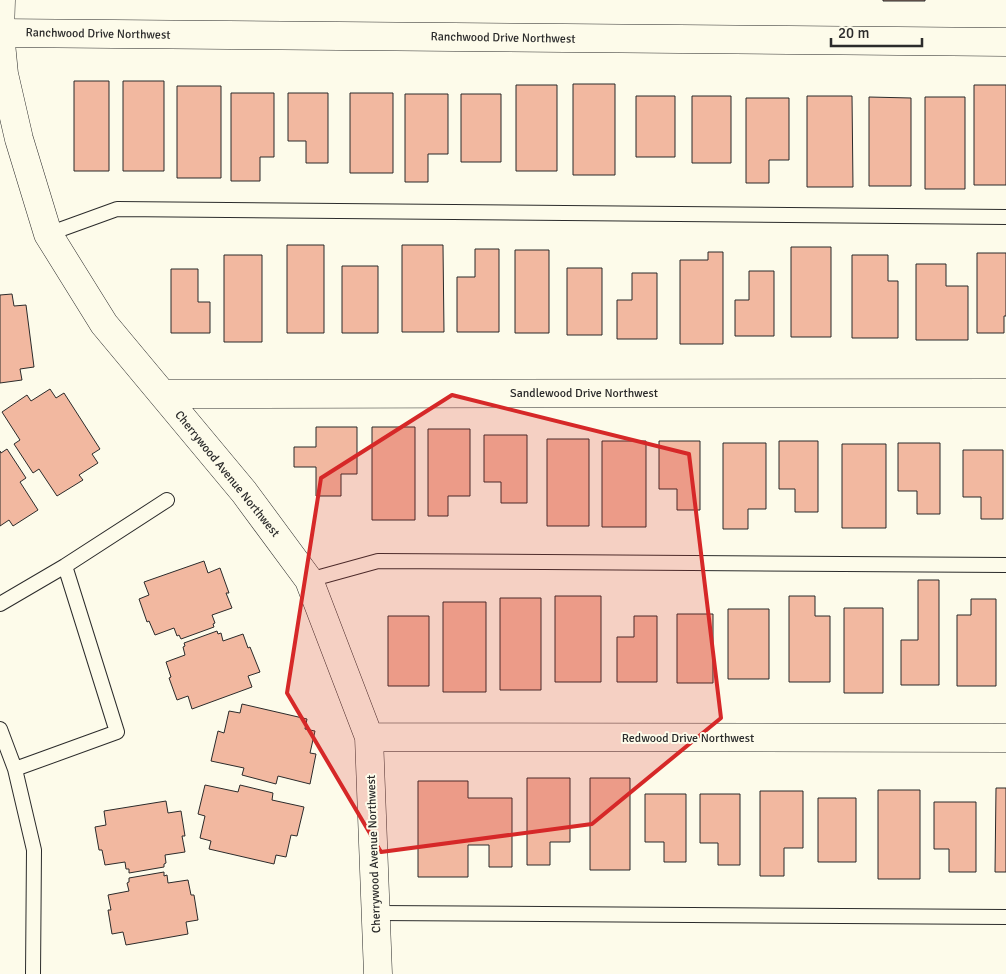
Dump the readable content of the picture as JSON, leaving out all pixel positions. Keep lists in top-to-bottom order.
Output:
{
  "streets": {
    "street": [
      "Ranchwood Drive Northwest",
      "Sandlewood Drive Northwest",
      "Cherrywood Avenue Northwest",
      "Redwood Drive Northwest"
    ]
  },
  "crossings": [
    ["Ranchwood Drive Northwest", "Cherrywood Avenue Northwest"],
    ["Sandlewood Drive Northwest", "Cherrywood Avenue Northwest"],
    ["Cherrywood Avenue Northwest", "Redwood Drive Northwest"]
  ],
  "scale_bar": "20 m"
}
